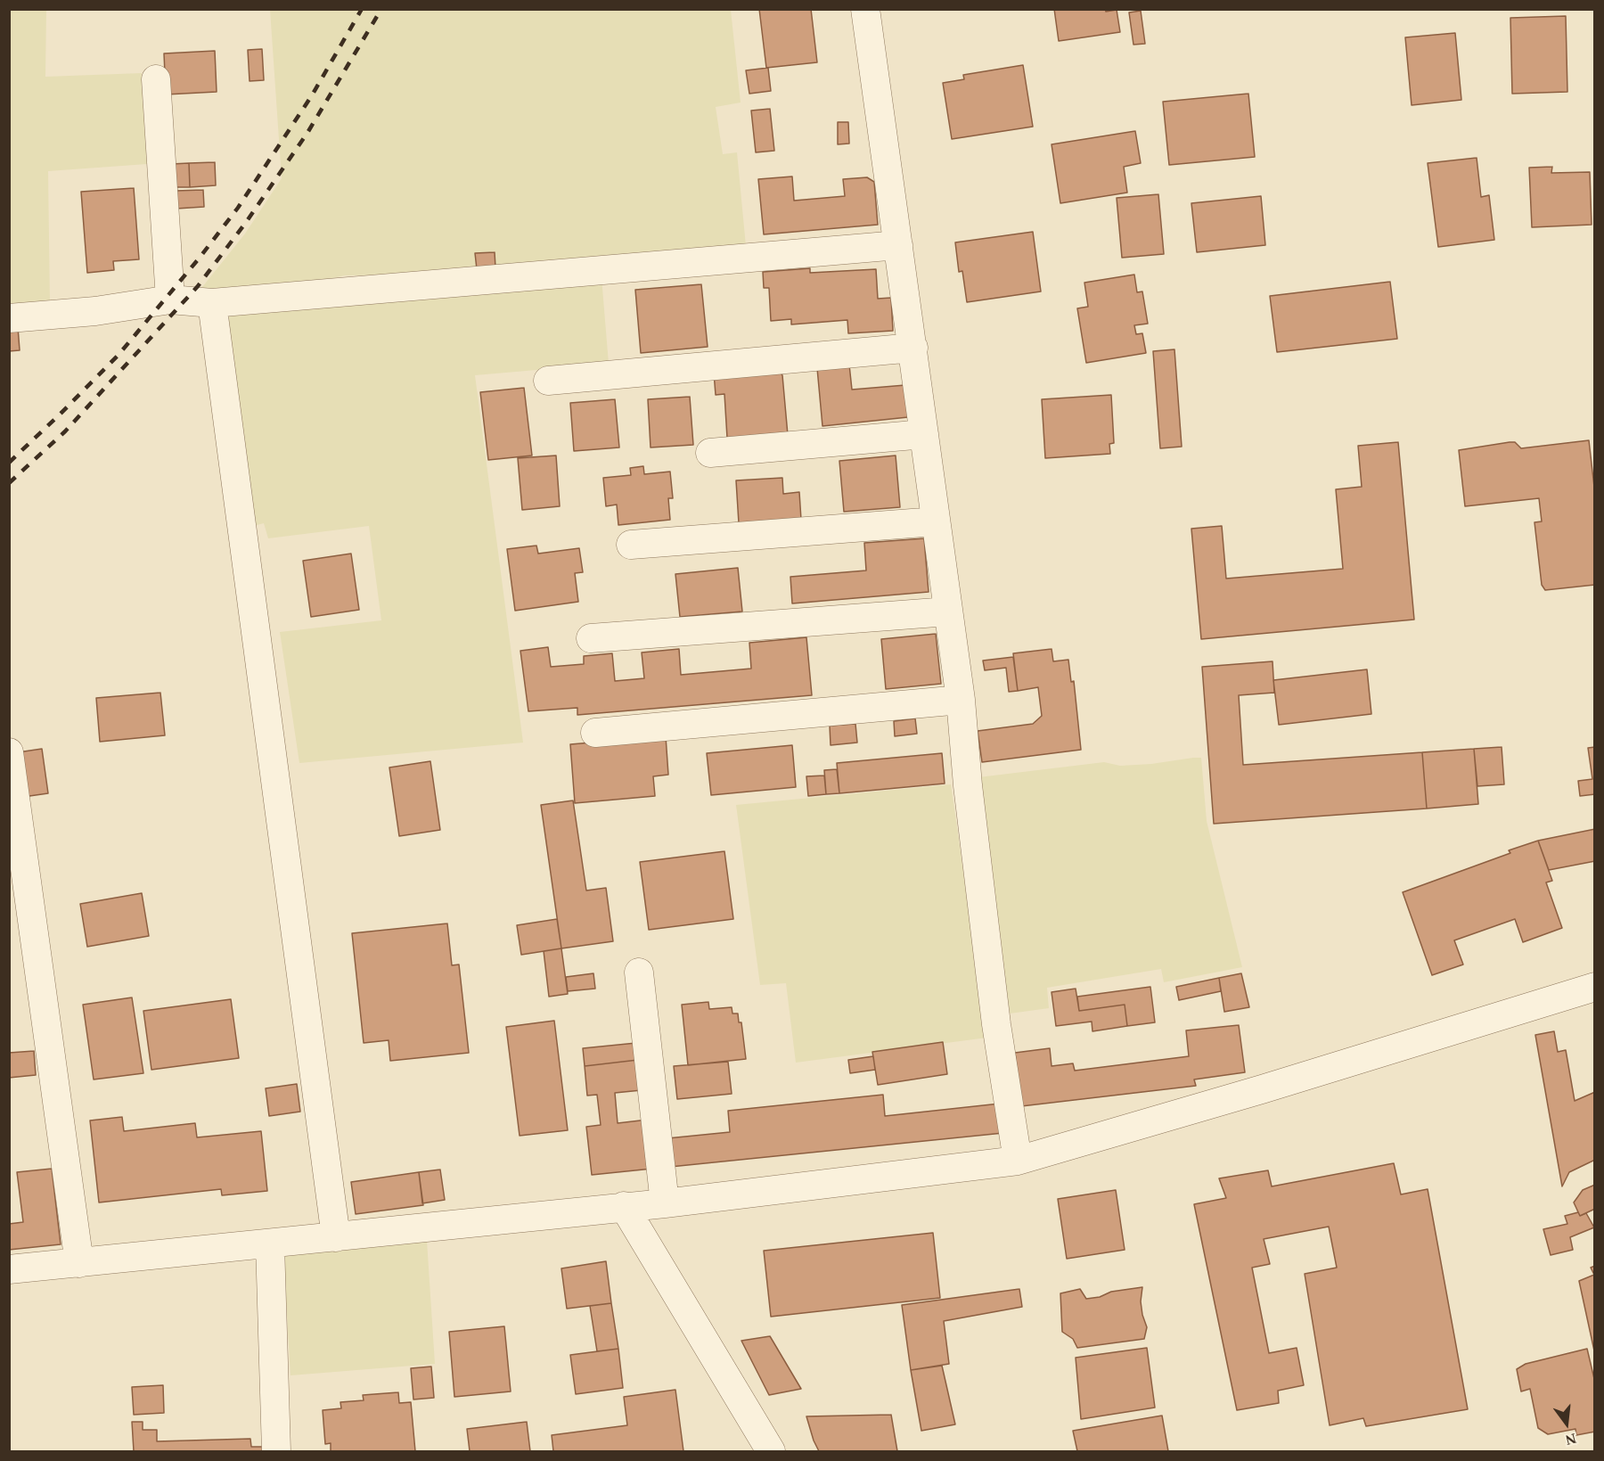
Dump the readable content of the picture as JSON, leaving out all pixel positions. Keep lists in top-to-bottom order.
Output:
{
  "north": "bottom"
}
